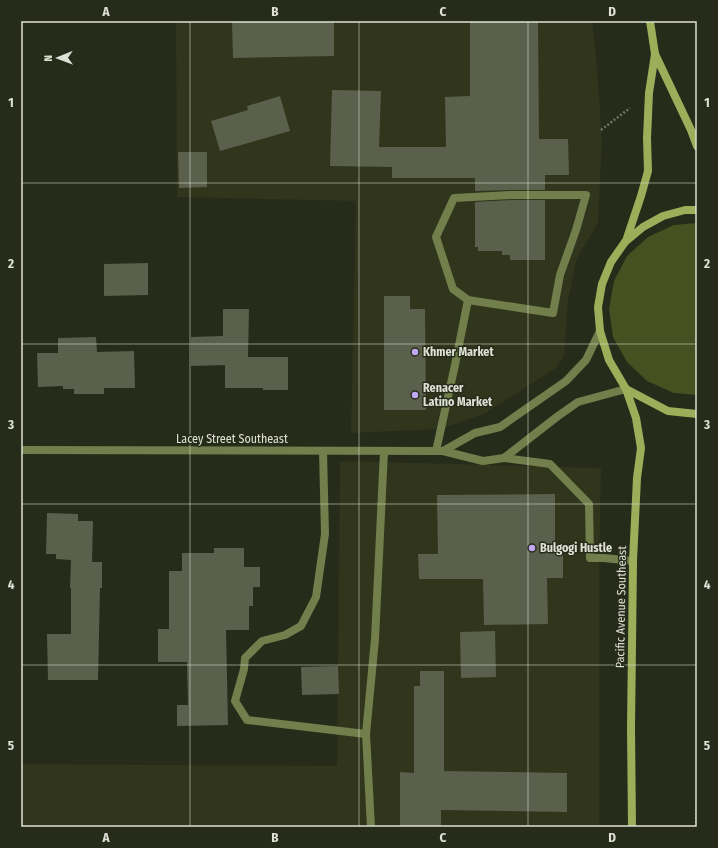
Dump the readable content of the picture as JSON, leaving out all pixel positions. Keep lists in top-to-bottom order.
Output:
{
  "streets": {
    "main road": ["Pacific Avenue Southeast"],
    "street": ["Lacey Street Southeast"]
  },
  "crossings": [
    ["Lacey Street Southeast", "Pacific Avenue Southeast"]
  ],
  "places": ["Khmer Market", "Renacer Latino Market", "Bulgogi Hustle"],
  "north": "left",
  "grid": {
    "columns": [
      "A",
      "B",
      "C",
      "D"
    ],
    "rows": [
      "1",
      "2",
      "3",
      "4",
      "5"
    ]
  }
}
